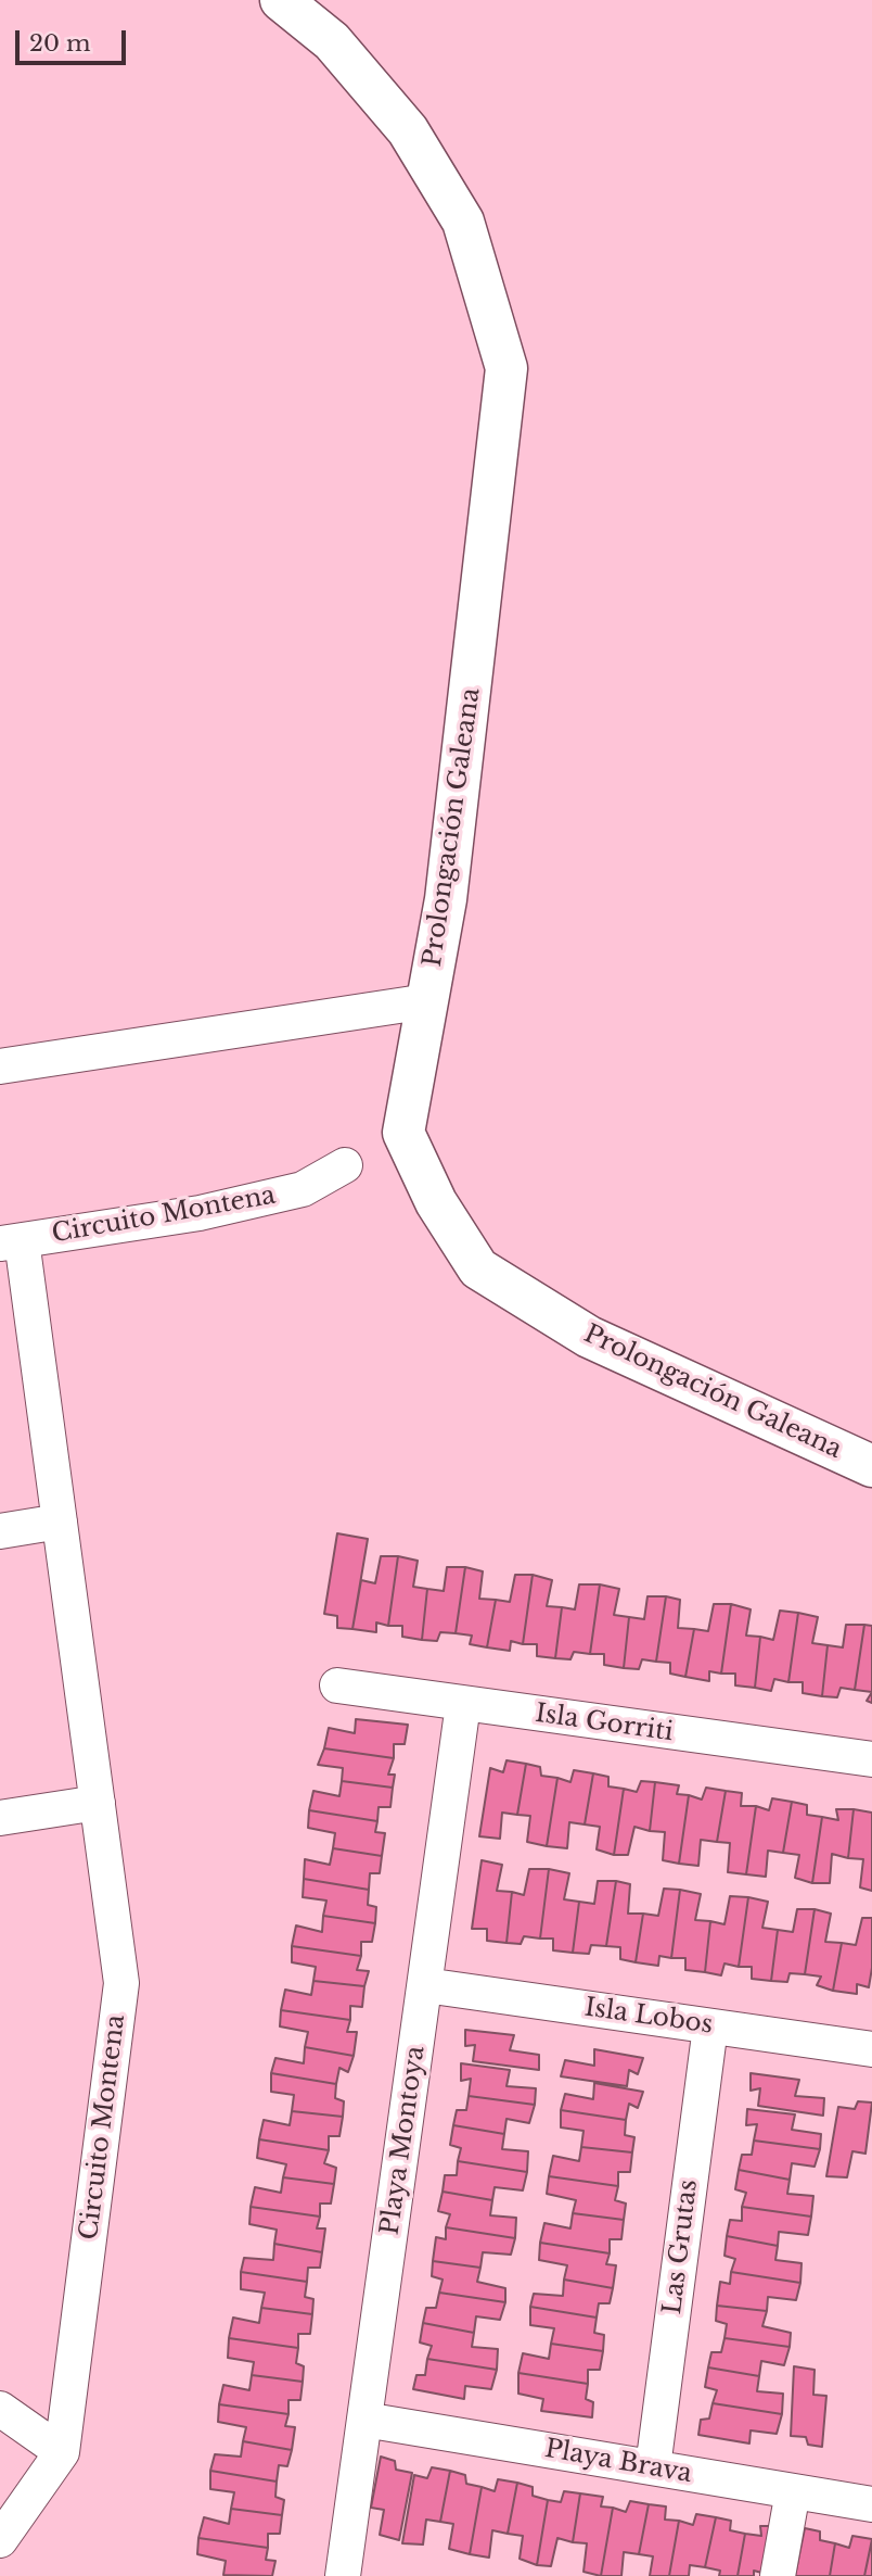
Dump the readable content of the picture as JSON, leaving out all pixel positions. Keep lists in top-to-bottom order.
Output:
{
  "streets": {
    "street": [
      "Prolongación Galeana",
      "Circuito Montena",
      "Isla Gorriti",
      "Isla Lobos",
      "Playa Montoya",
      "Las Grutas",
      "Playa Brava"
    ]
  },
  "crossings": [
    ["Isla Gorriti", "Playa Montoya"],
    ["Isla Lobos", "Playa Montoya"],
    ["Isla Lobos", "Las Grutas"],
    ["Playa Montoya", "Playa Brava"],
    ["Las Grutas", "Playa Brava"]
  ],
  "scale_bar": "20 m"
}
